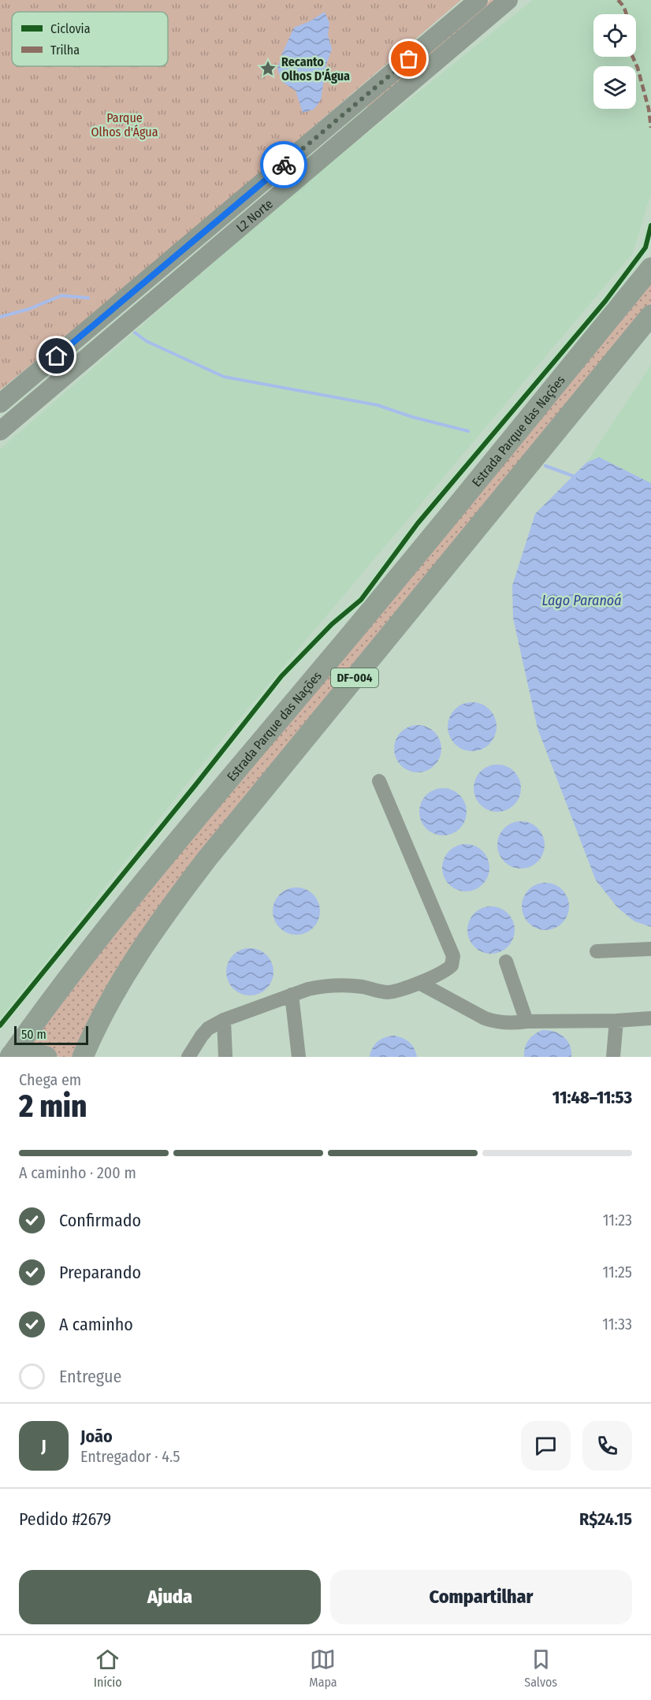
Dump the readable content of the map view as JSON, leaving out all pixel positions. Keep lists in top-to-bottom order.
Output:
{
  "streets": {
    "highway": ["Estrada Parque das Nações", "DF-004"],
    "main road": ["L2 Norte"]
  },
  "water": ["Lago Paranoá"],
  "parks": ["Parque Olhos d'Água"],
  "places": {
    "place": ["Recanto Olhos D'Água"]
  },
  "legend": ["Ciclovia", "Trilha"],
  "scale_bar": "50 m",
  "page": {
    "scale": "50 m",
    "heading": ["2 min", "Chega em", "11:48–11:53"],
    "panel": [
      "João",
      "Entregador · 4.5",
      "Pedido #2679",
      "R$24.15"
    ],
    "bar": "A caminho · 200 m",
    "list": [
      ["Confirmado", "11:23"],
      ["Preparando", "11:25"],
      ["A caminho", "11:33"],
      "Entregue"
    ],
    "round": "J",
    "buttons": ["Ajuda", "Compartilhar"],
    "tabs": ["Início", "Mapa", "Salvos"]
  }
}
